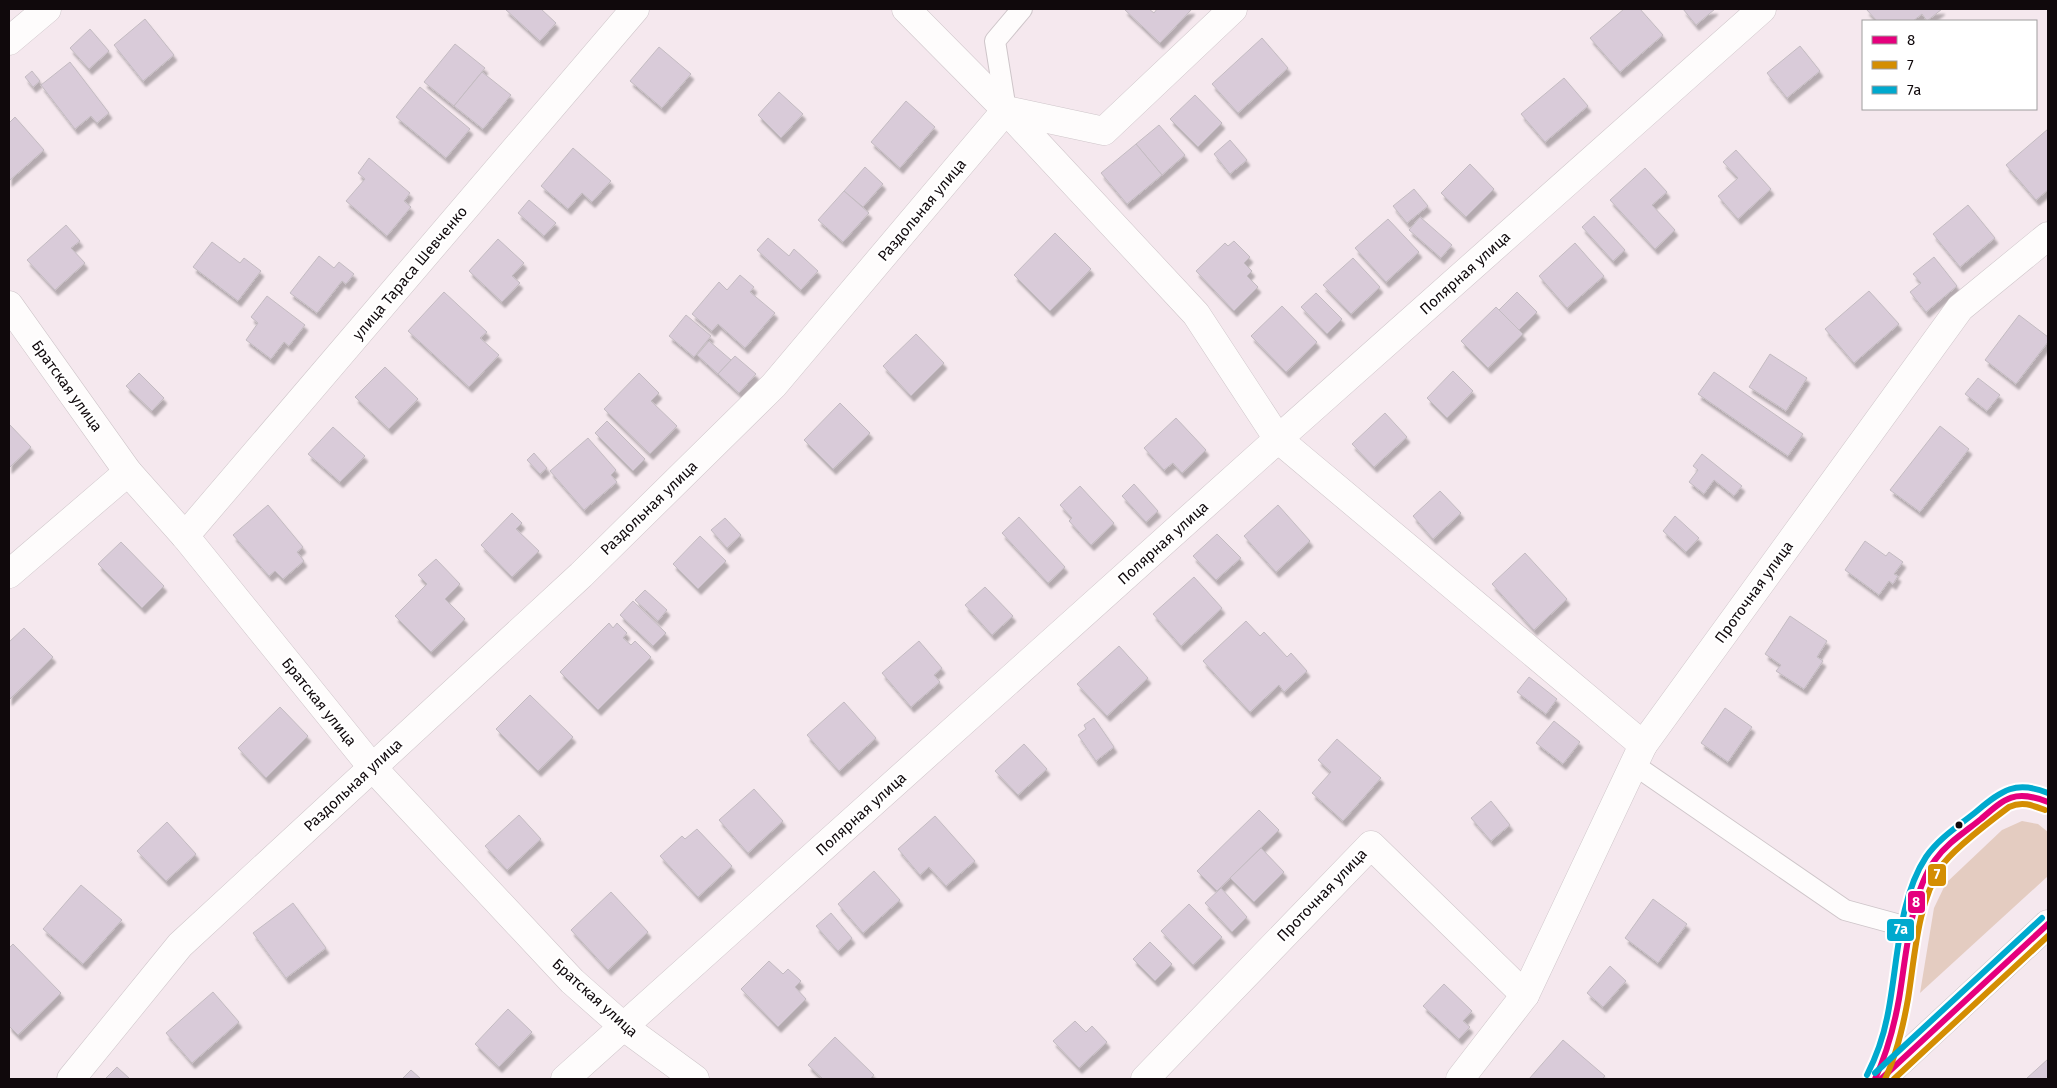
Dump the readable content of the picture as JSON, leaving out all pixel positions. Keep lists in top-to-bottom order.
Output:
{
  "streets": {
    "street": [
      "Раздольная улица",
      "улица Тараса Шевченко",
      "Полярная улица",
      "Братская улица",
      "Проточная улица"
    ]
  },
  "crossings": [
    ["Раздольная улица", "Братская улица"],
    ["улица Тараса Шевченко", "Братская улица"],
    ["Полярная улица", "Братская улица"]
  ],
  "lines": ["transit line 7а", "transit line 8", "transit line 7"],
  "legend": ["8", "7", "7а"]
}
